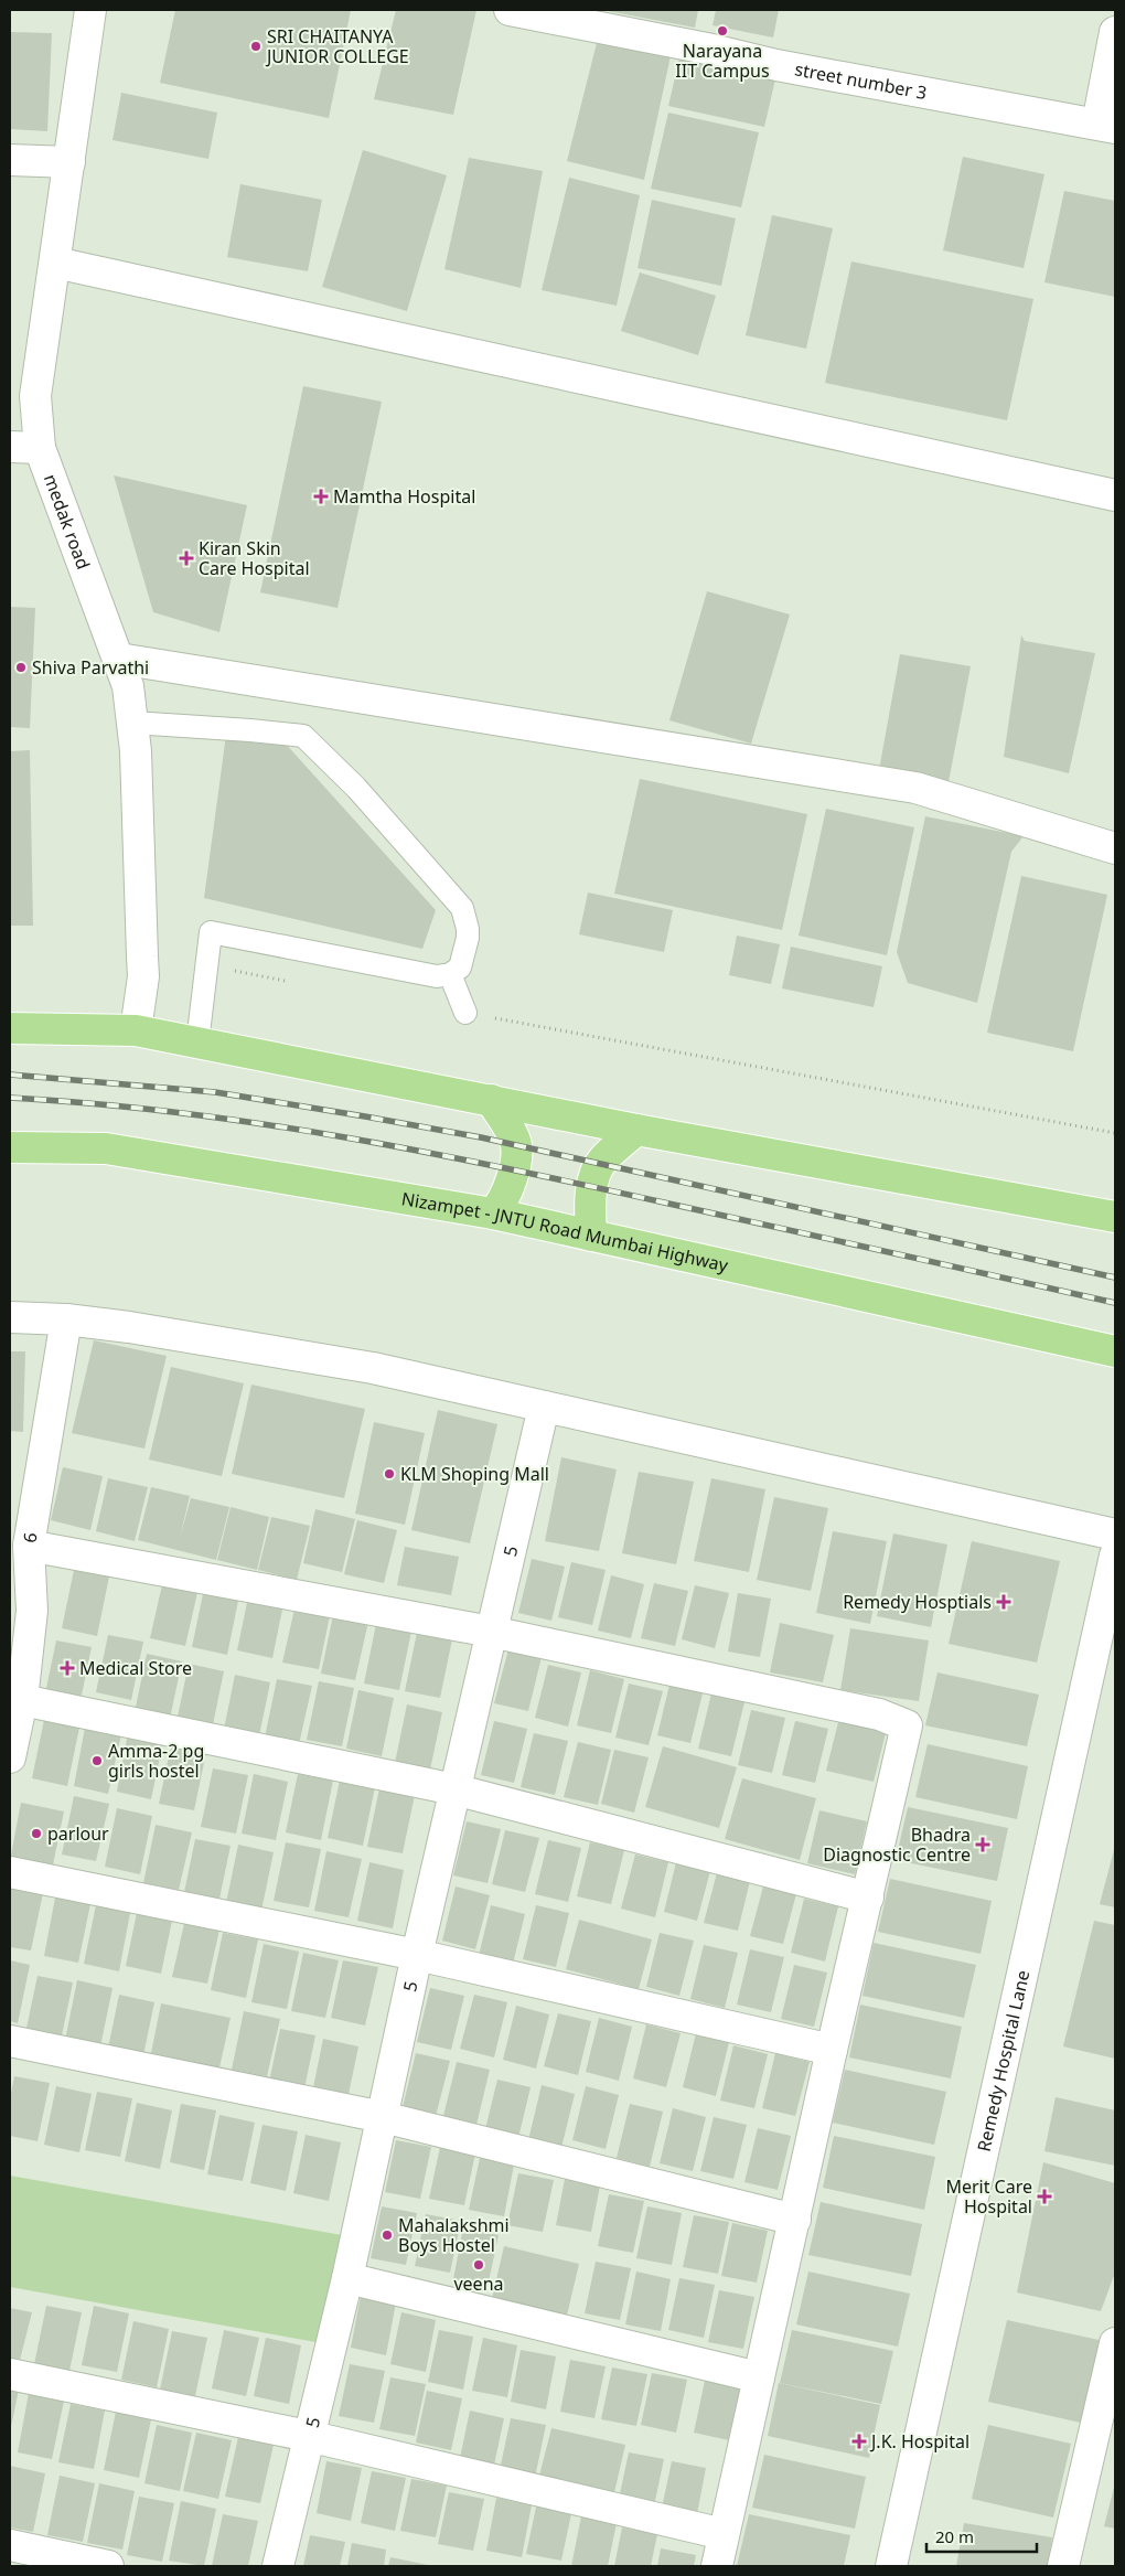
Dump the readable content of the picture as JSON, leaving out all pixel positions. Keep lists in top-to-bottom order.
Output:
{
  "streets": {
    "highway": ["Nizampet - JNTU Road Mumbai Highway"],
    "street": [
      "street number 3",
      "medak road",
      "6",
      "5",
      "Remedy Hospital Lane"
    ]
  },
  "places": {
    "other": [
      "Narayana IIT Campus",
      "SRI CHAITANYA JUNIOR COLLEGE",
      "Shiva Parvathi",
      "KLM Shoping Mall",
      "Amma-2 pg girls hostel",
      "parlour",
      "Mahalakshmi Boys Hostel",
      "veena"
    ],
    "health": [
      "Mamtha Hospital",
      "Kiran Skin Care Hospital",
      "Remedy Hosptials",
      "Medical Store",
      "Bhadra Diagnostic Centre",
      "Merit Care Hospital",
      "J.K. Hospital"
    ]
  },
  "scale_bar": "20 m"
}
